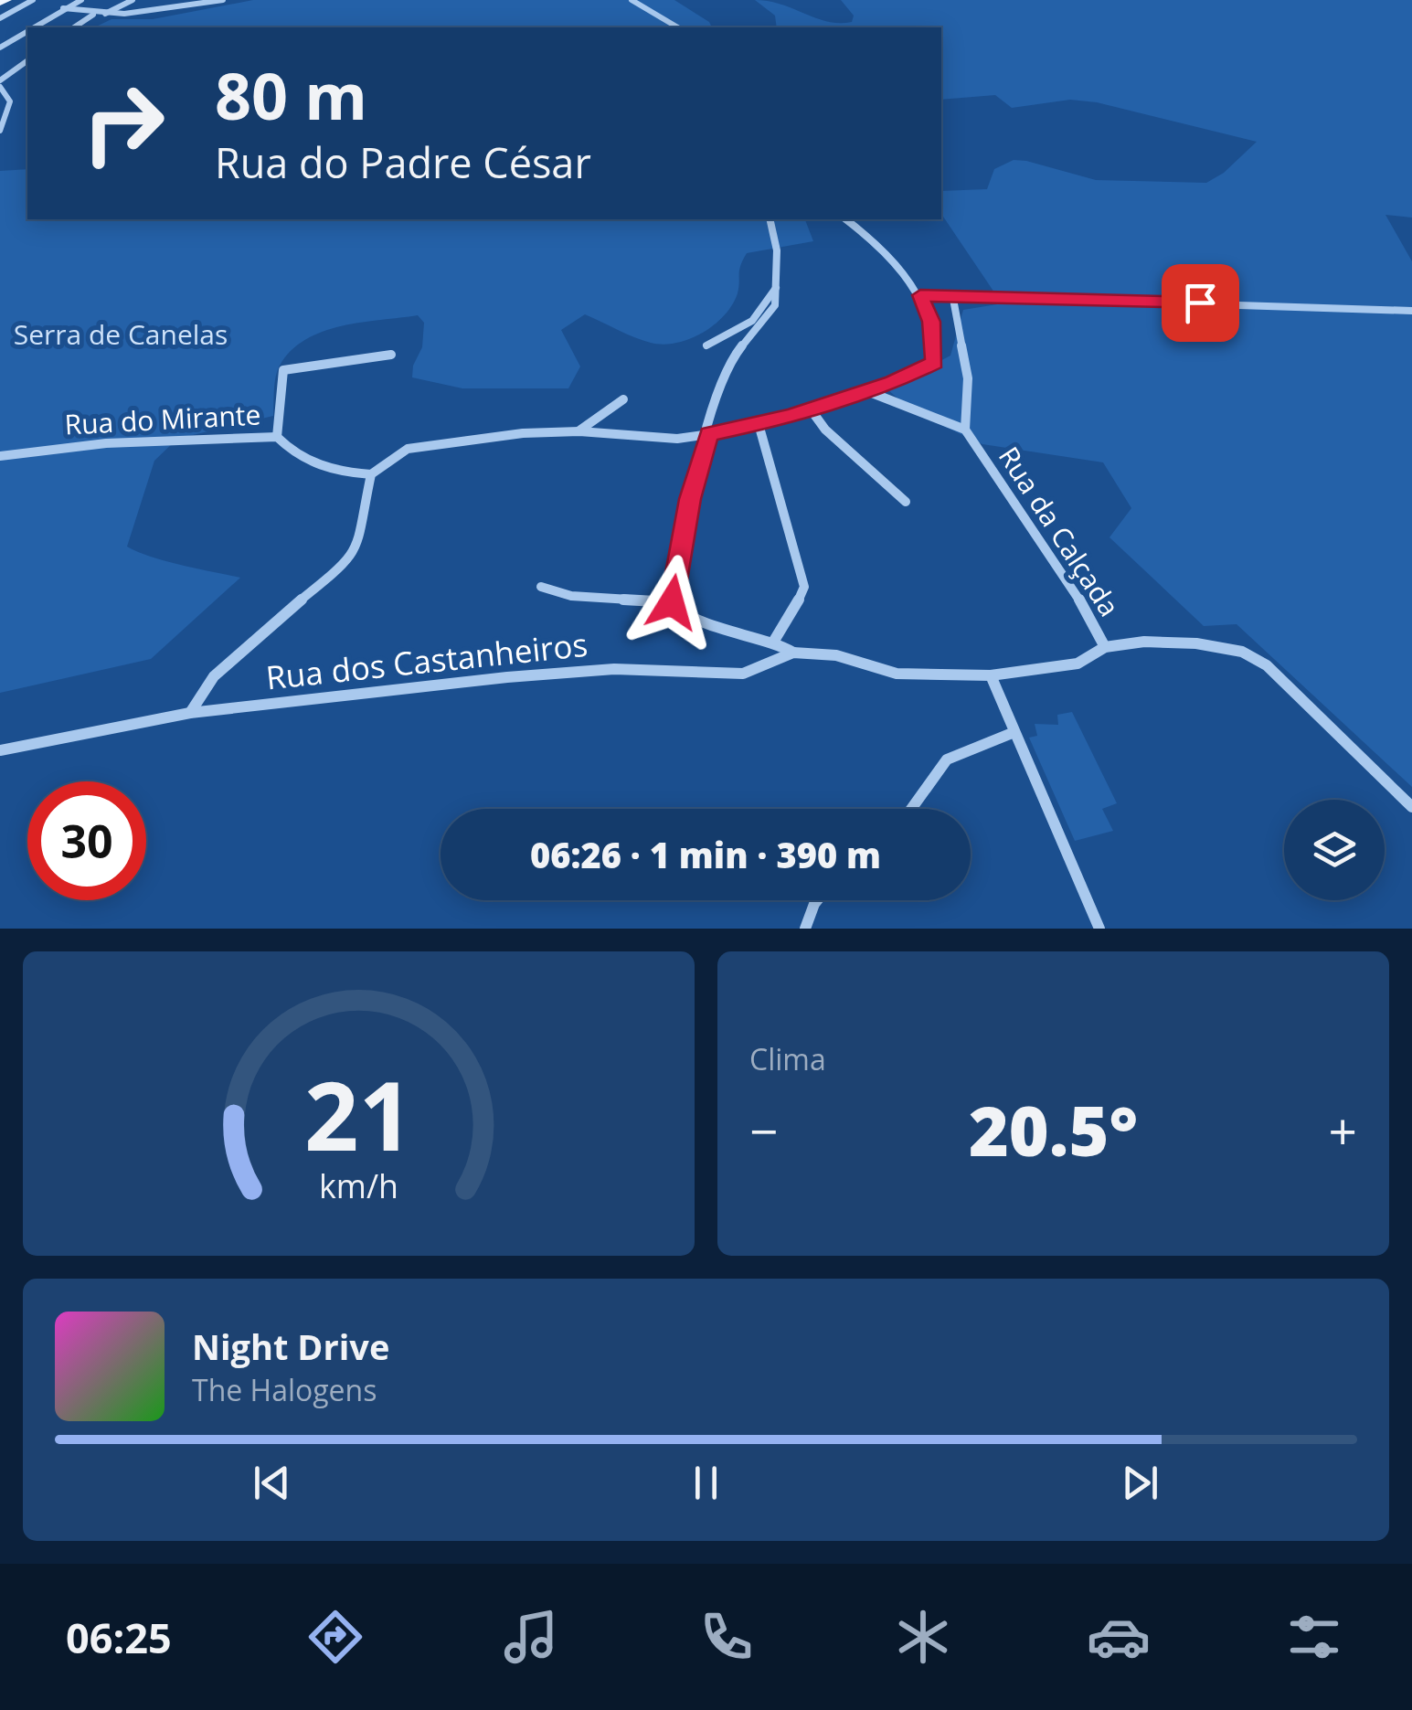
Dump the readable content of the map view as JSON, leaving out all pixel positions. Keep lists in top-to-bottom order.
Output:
{
  "streets": {
    "street": ["Rua do Mirante", "Rua da Calçada", "Rua dos Castanheiros"]
  },
  "crossings": [
    ["Rua da Calçada", "Rua dos Castanheiros"]
  ],
  "parks": ["Serra de Canelas"],
  "page": {
    "turn": ["80 m", "Rua do Padre César"],
    "limit": "30",
    "trip": "06:26 · 1 min · 390 m",
    "tile": "Clima",
    "heat": ["−", "20.5°", "+"],
    "song": ["Night Drive", "The Halogens"],
    "tabs": "06:25",
    "gauge": ["21", "km/h"]
  }
}
